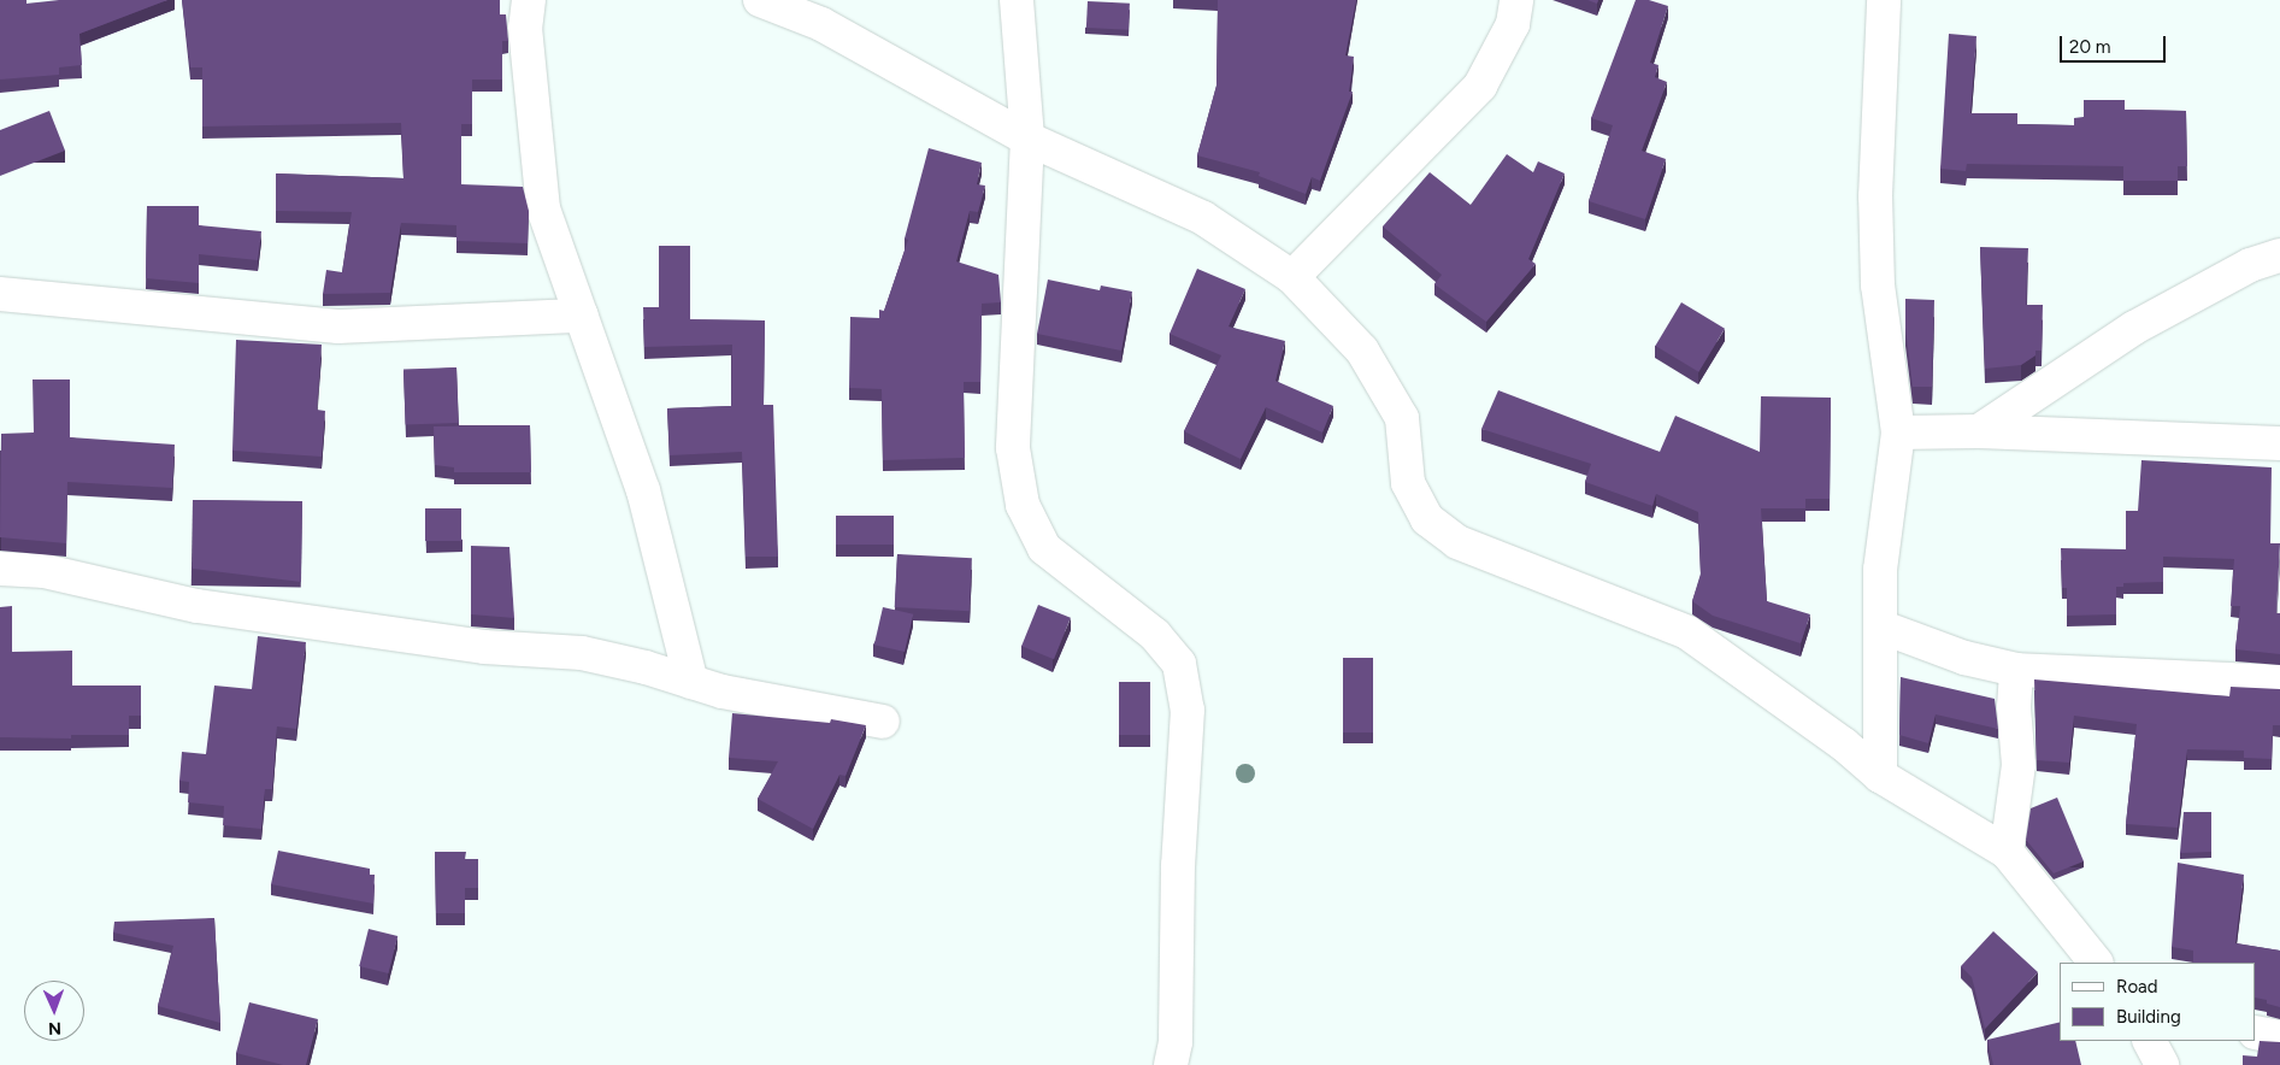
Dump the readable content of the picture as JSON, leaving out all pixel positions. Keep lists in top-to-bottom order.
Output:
{
  "legend": ["Road", "Building"],
  "scale_bar": "20 m",
  "north": "bottom"
}
